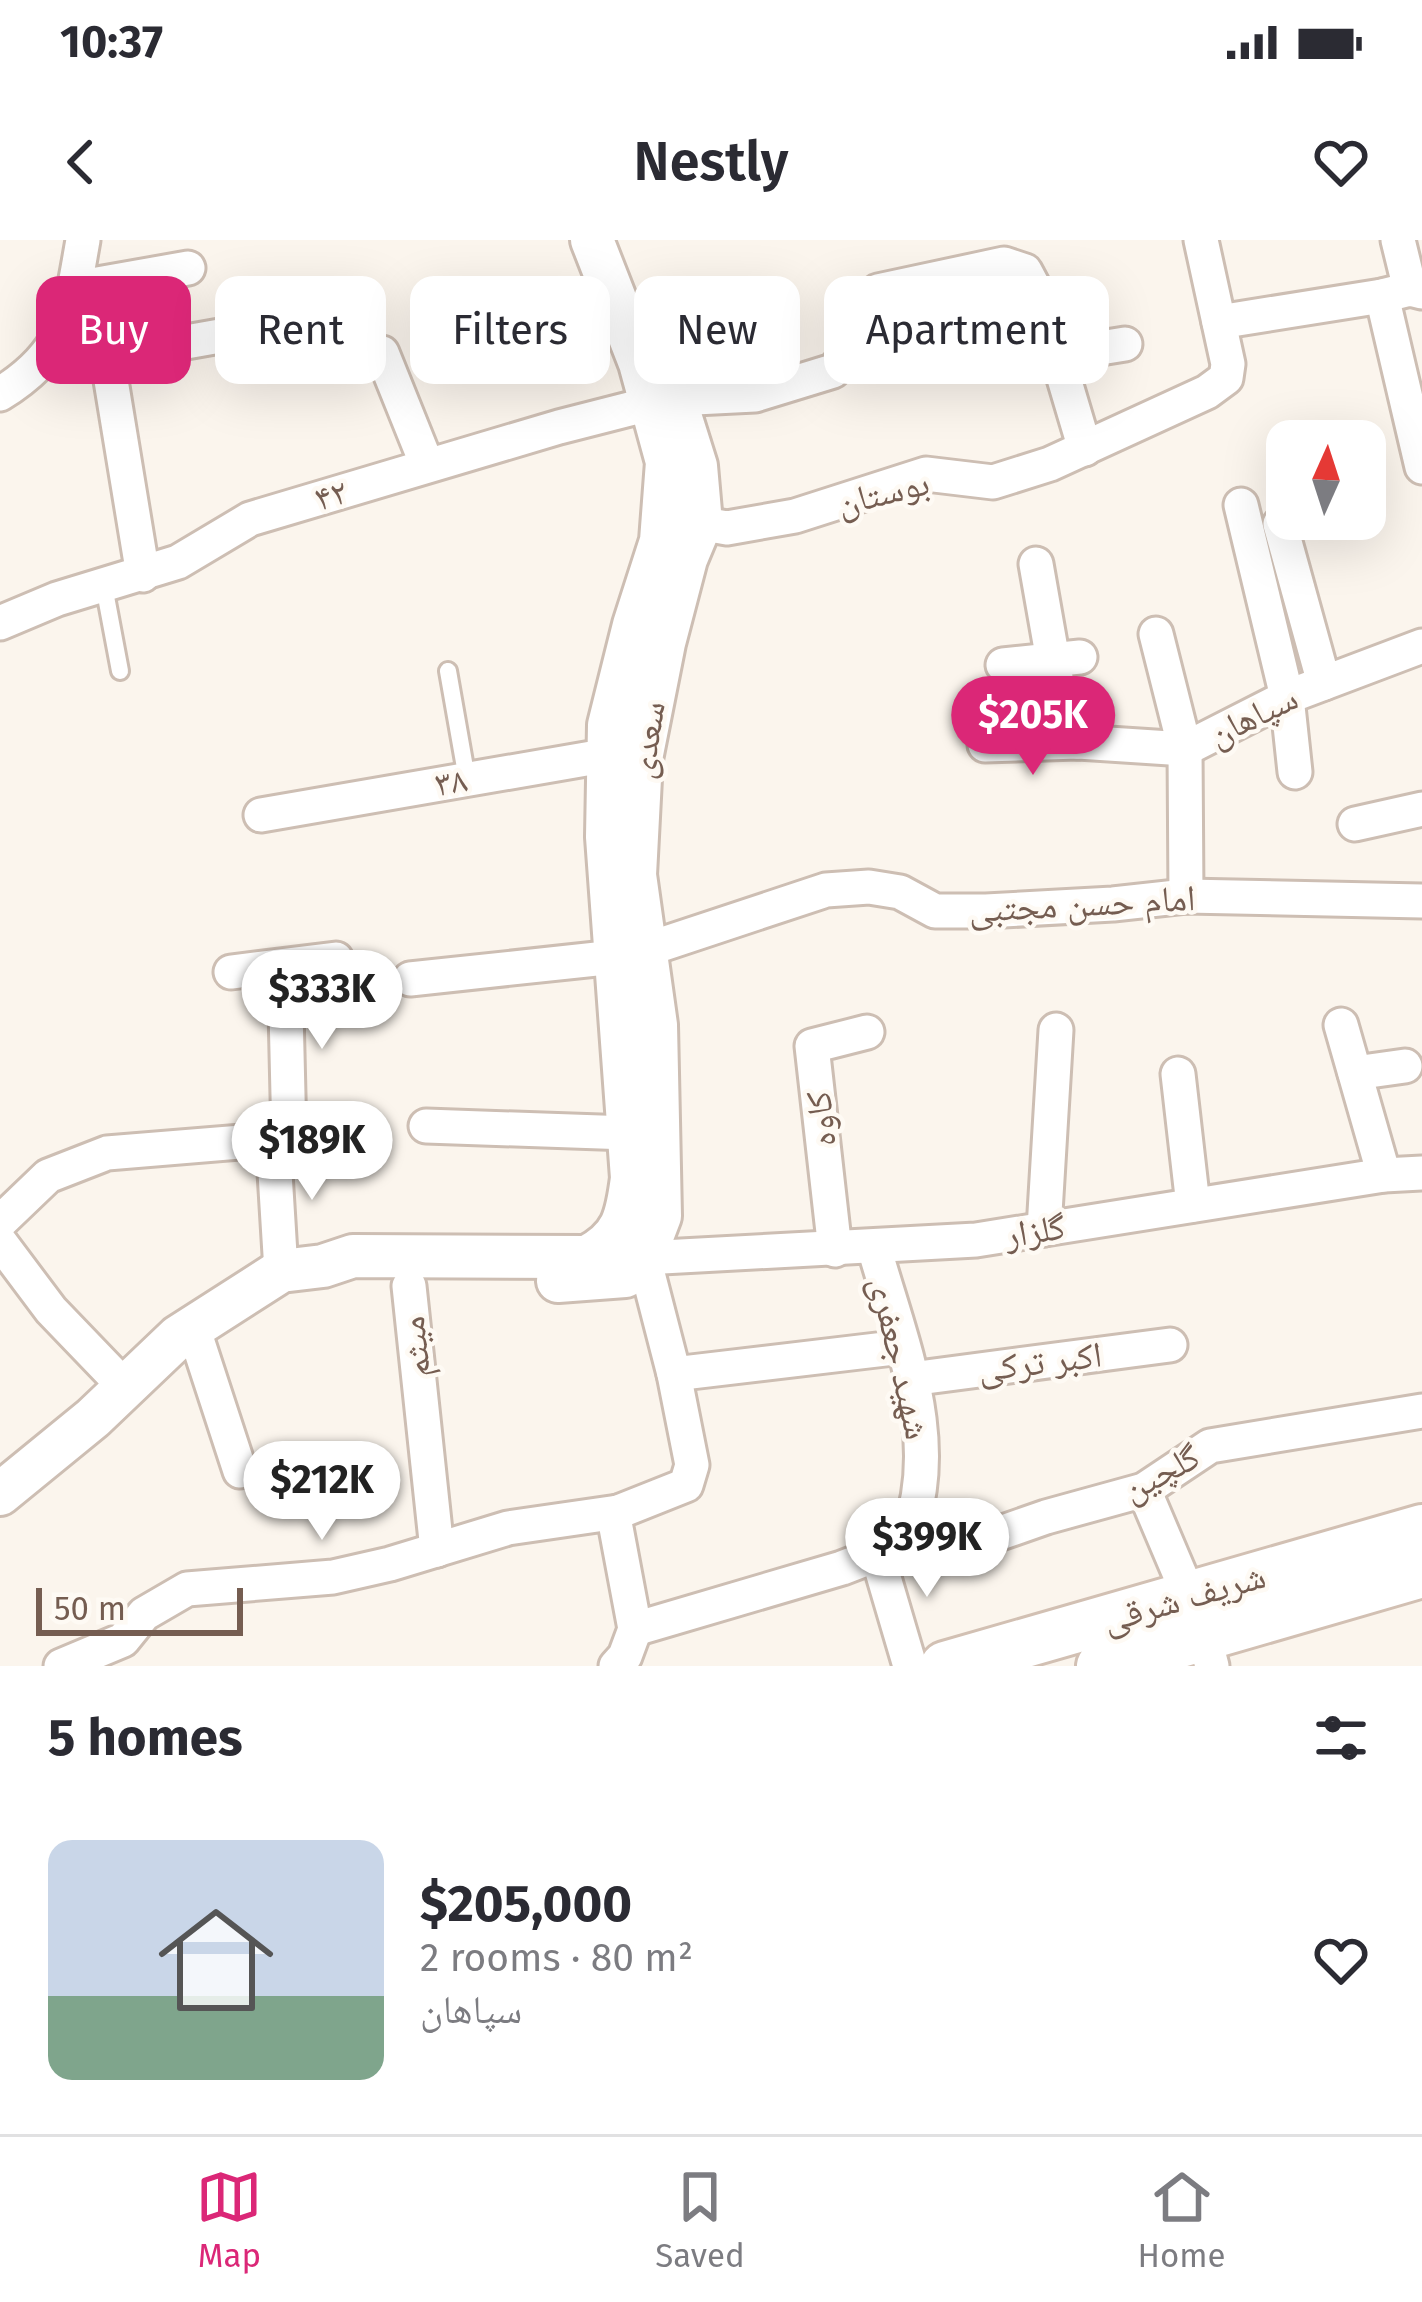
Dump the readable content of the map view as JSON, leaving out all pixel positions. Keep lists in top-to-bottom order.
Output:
{
  "streets": {
    "main road": ["شریف شرقی"],
    "street": [
      "بوستان",
      "۴۲",
      "سپاهان",
      "سعدی",
      "۳۸",
      "امام حسن مجتبی",
      "کاوه",
      "گلزار",
      "میثم",
      "شهید جعفری",
      "اکبر ترکی",
      "گلچین"
    ]
  },
  "crossings": [
    ["بوستان", "۴۲"],
    ["بوستان", "سعدی"],
    ["۴۲", "سعدی"],
    ["سعدی", "۳۸"],
    ["سعدی", "امام حسن مجتبی"],
    ["سعدی", "گلزار"],
    ["کاوه", "گلزار"],
    ["گلزار", "شهید جعفری"],
    ["شهید جعفری", "اکبر ترکی"],
    ["شهید جعفری", "گلچین"]
  ],
  "scale_bar": "50 m",
  "north": "top",
  "page": {
    "status": "10:37",
    "header": "Nestly",
    "chip": [
      "Buy",
      "Rent",
      "Filters",
      "New",
      "Apartment"
    ],
    "price": [
      "$205K",
      "$333K",
      "$189K",
      "$212K",
      "$399K"
    ],
    "scale": "50 m",
    "heading": "5 homes",
    "list": [
      {
        "name": "$205,000",
        "note": "2 rooms · 80 m² · سپاهان"
      }
    ],
    "tabs": ["Map", "Saved", "Home"]
  }
}
